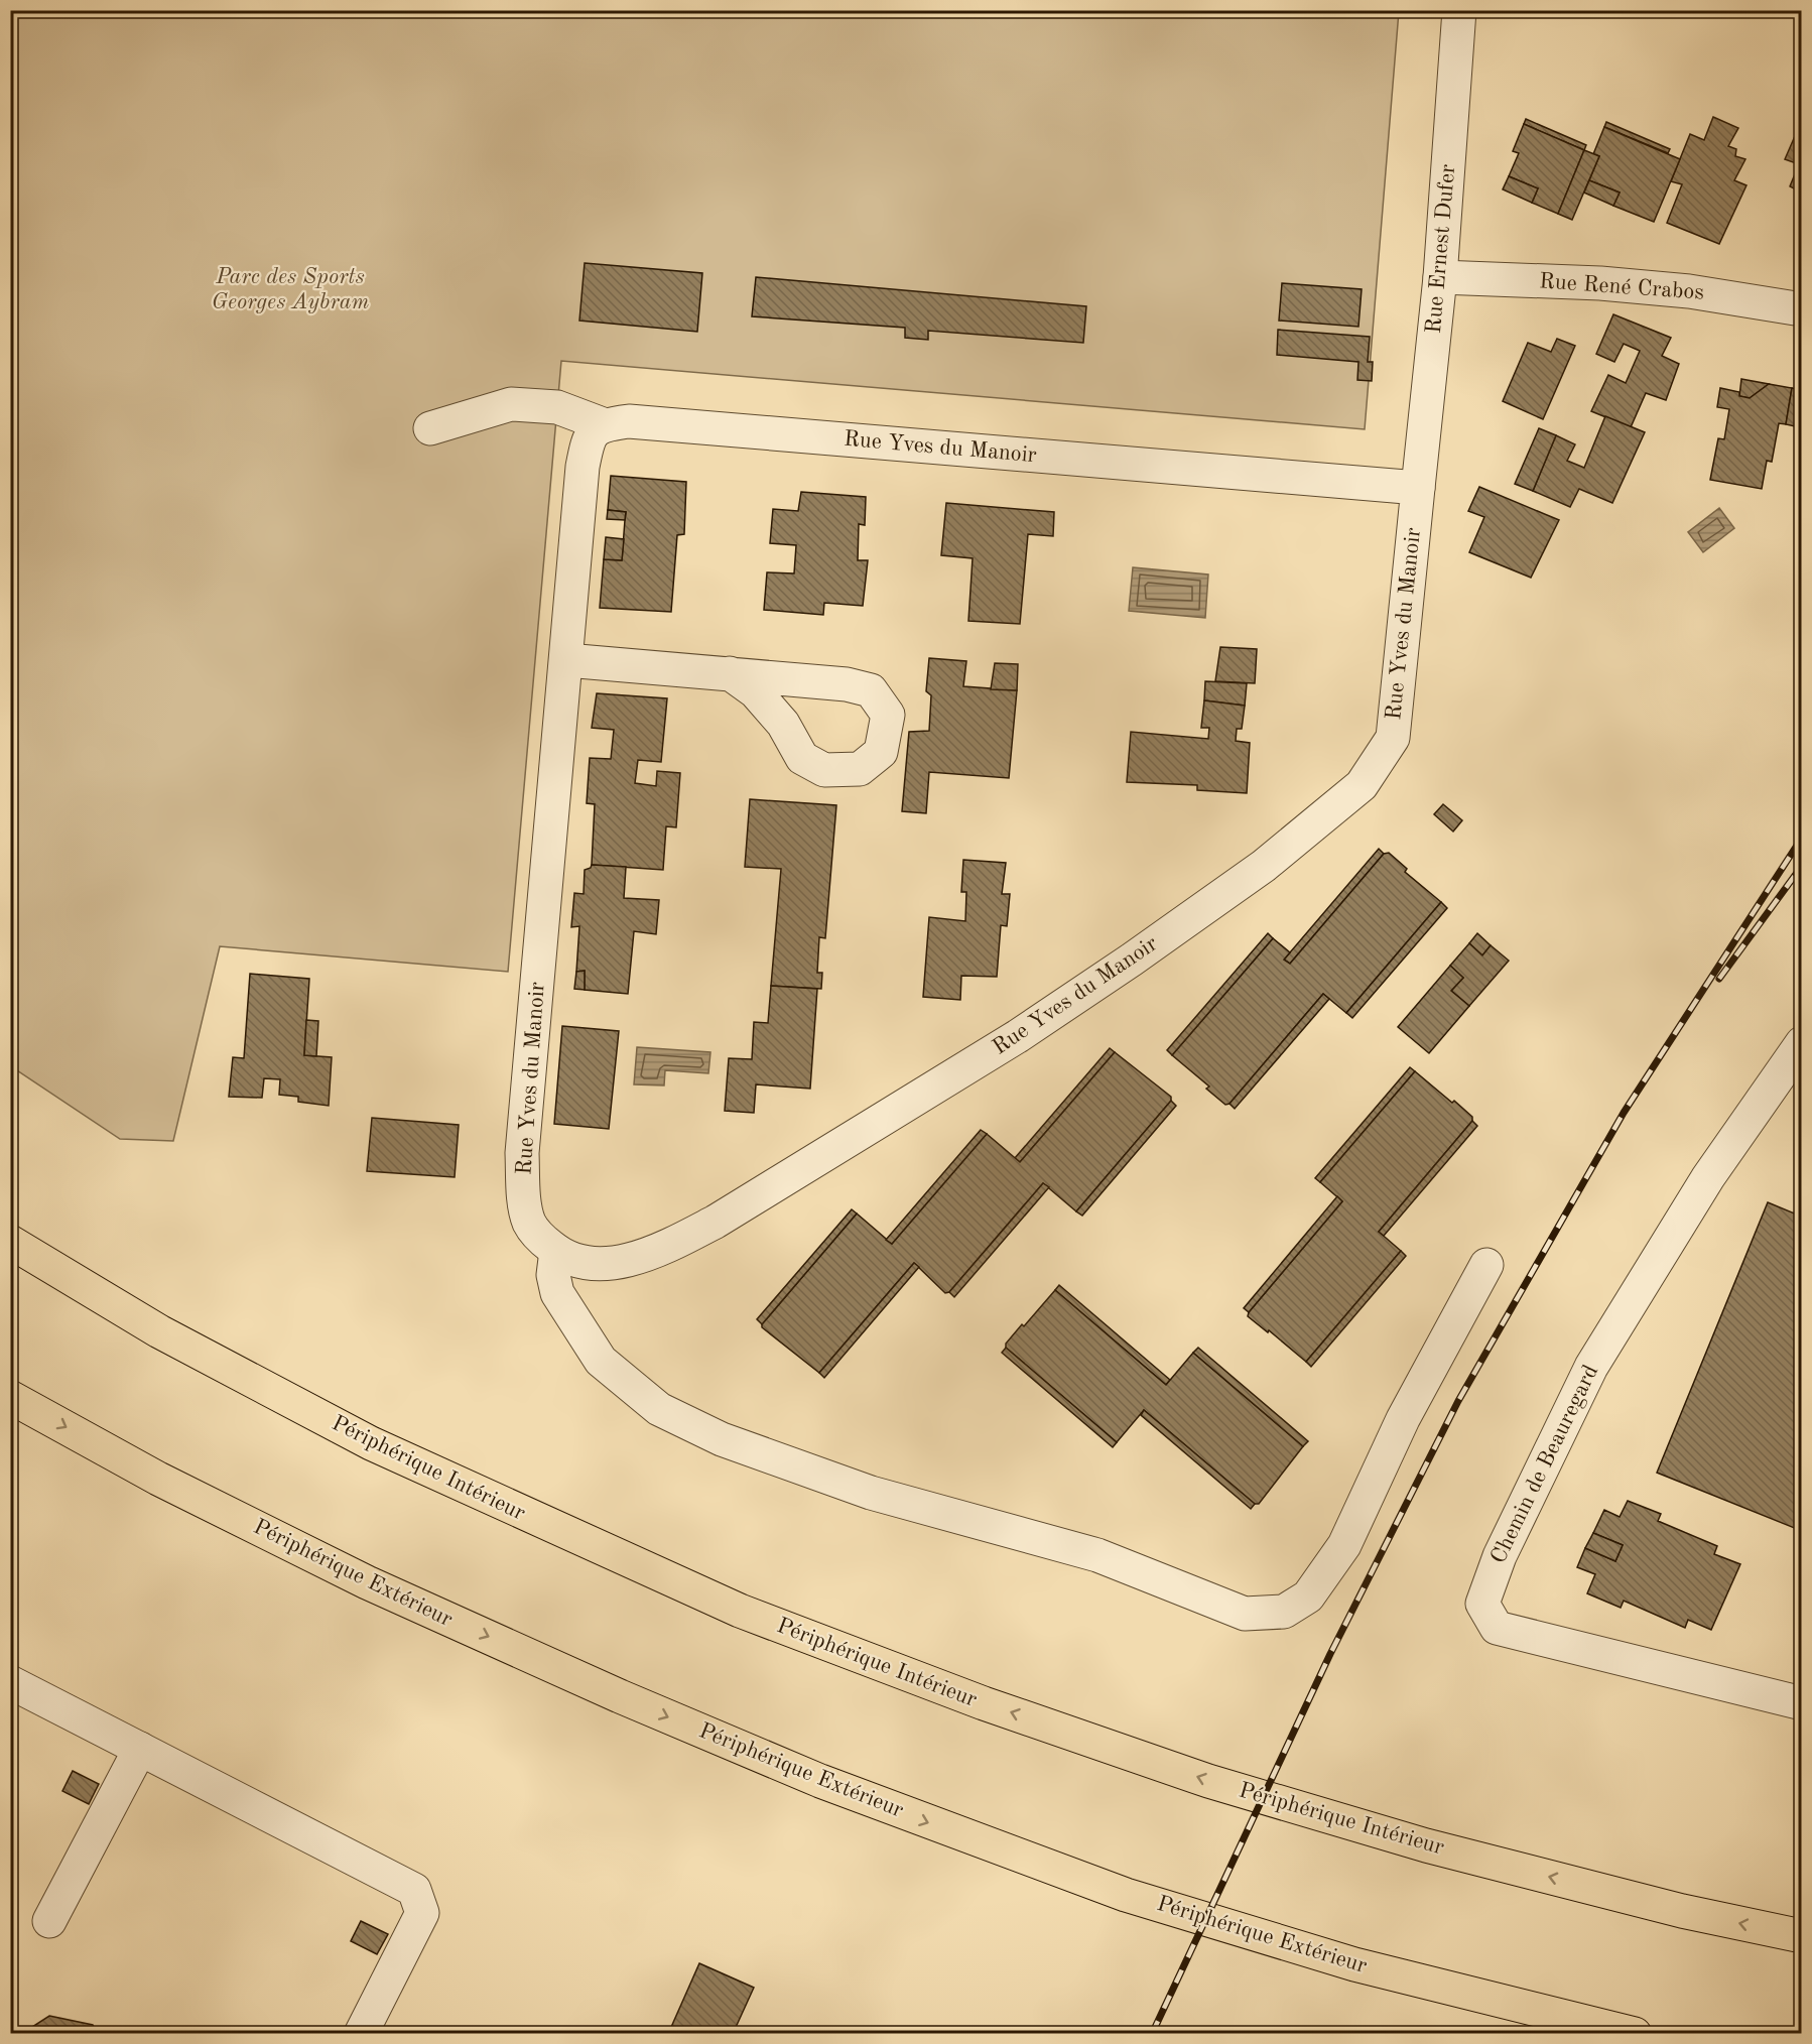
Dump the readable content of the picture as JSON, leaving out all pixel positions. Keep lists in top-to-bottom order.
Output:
{
  "streets": {
    "highway": ["Périphérique Intérieur", "Périphérique Extérieur"],
    "street": [
      "Rue Ernest Dufer",
      "Rue René Crabos",
      "Rue Yves du Manoir",
      "Chemin de Beauregard"
    ]
  },
  "crossings": [
    ["Rue Ernest Dufer", "Rue René Crabos"],
    ["Rue Ernest Dufer", "Rue Yves du Manoir"]
  ],
  "one_way": ["Périphérique Intérieur", "Périphérique Extérieur"],
  "parks": ["Parc des Sports Georges Aybram"]
}
